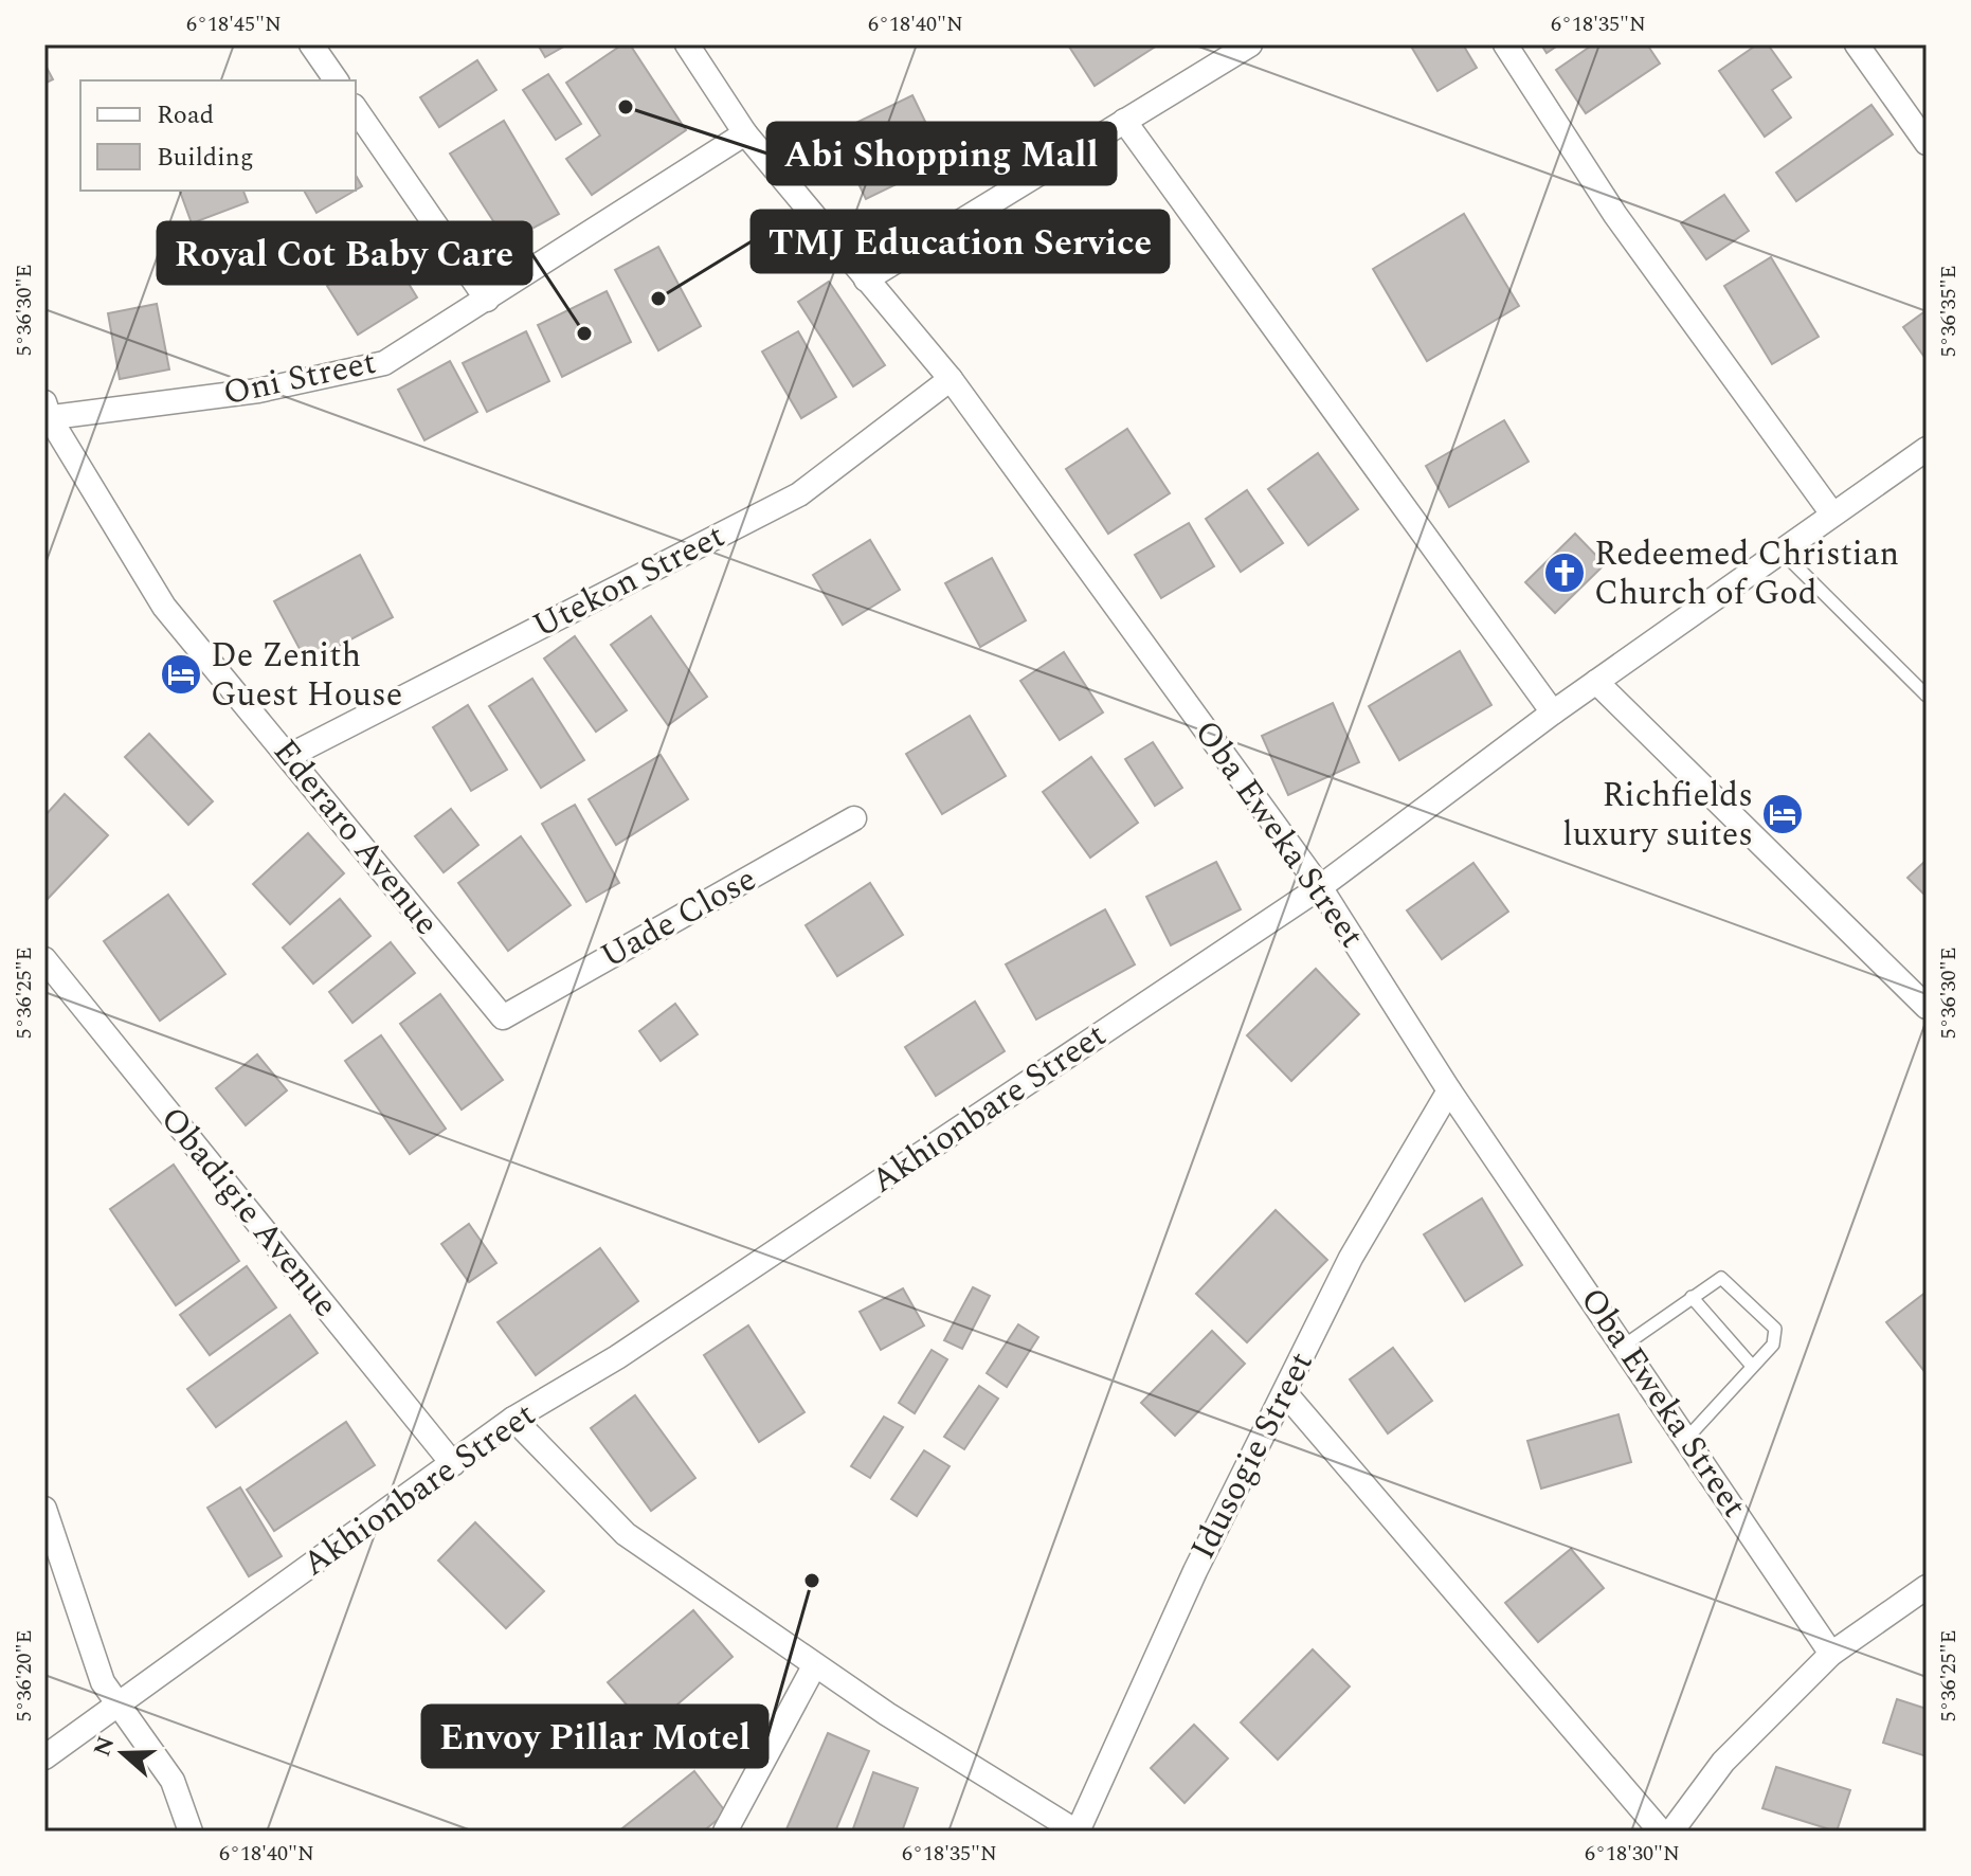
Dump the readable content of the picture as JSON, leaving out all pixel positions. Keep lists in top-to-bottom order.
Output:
{
  "streets": {
    "street": [
      "Oni Street",
      "Utekon Street",
      "Oba Eweka Street",
      "Ederaro Avenue",
      "Uade Close",
      "Akhionbare Street",
      "Obadigie Avenue",
      "Idusogie Street"
    ]
  },
  "crossings": [
    ["Oni Street", "Oba Eweka Street"],
    ["Oni Street", "Ederaro Avenue"],
    ["Utekon Street", "Oba Eweka Street"],
    ["Utekon Street", "Ederaro Avenue"],
    ["Oba Eweka Street", "Akhionbare Street"],
    ["Oba Eweka Street", "Idusogie Street"],
    ["Ederaro Avenue", "Uade Close"],
    ["Akhionbare Street", "Obadigie Avenue"]
  ],
  "places": {
    "other": [
      "Abi Shopping Mall",
      "TMJ Education Service",
      "Royal Cot Baby Care",
      "Envoy Pillar Motel"
    ],
    "church": ["Redeemed Christian Church of God"],
    "hotel": ["De Zenith Guest House", "Richfields luxury suites"]
  },
  "legend": ["Road", "Building"],
  "north": "left",
  "coordinates": [
    "6°18'45\"N",
    "6°18'40\"N",
    "6°18'35\"N",
    "5°36'30\"E",
    "5°36'35\"E",
    "5°36'25\"E",
    "5°36'20\"E",
    "6°18'30\"N"
  ]
}
